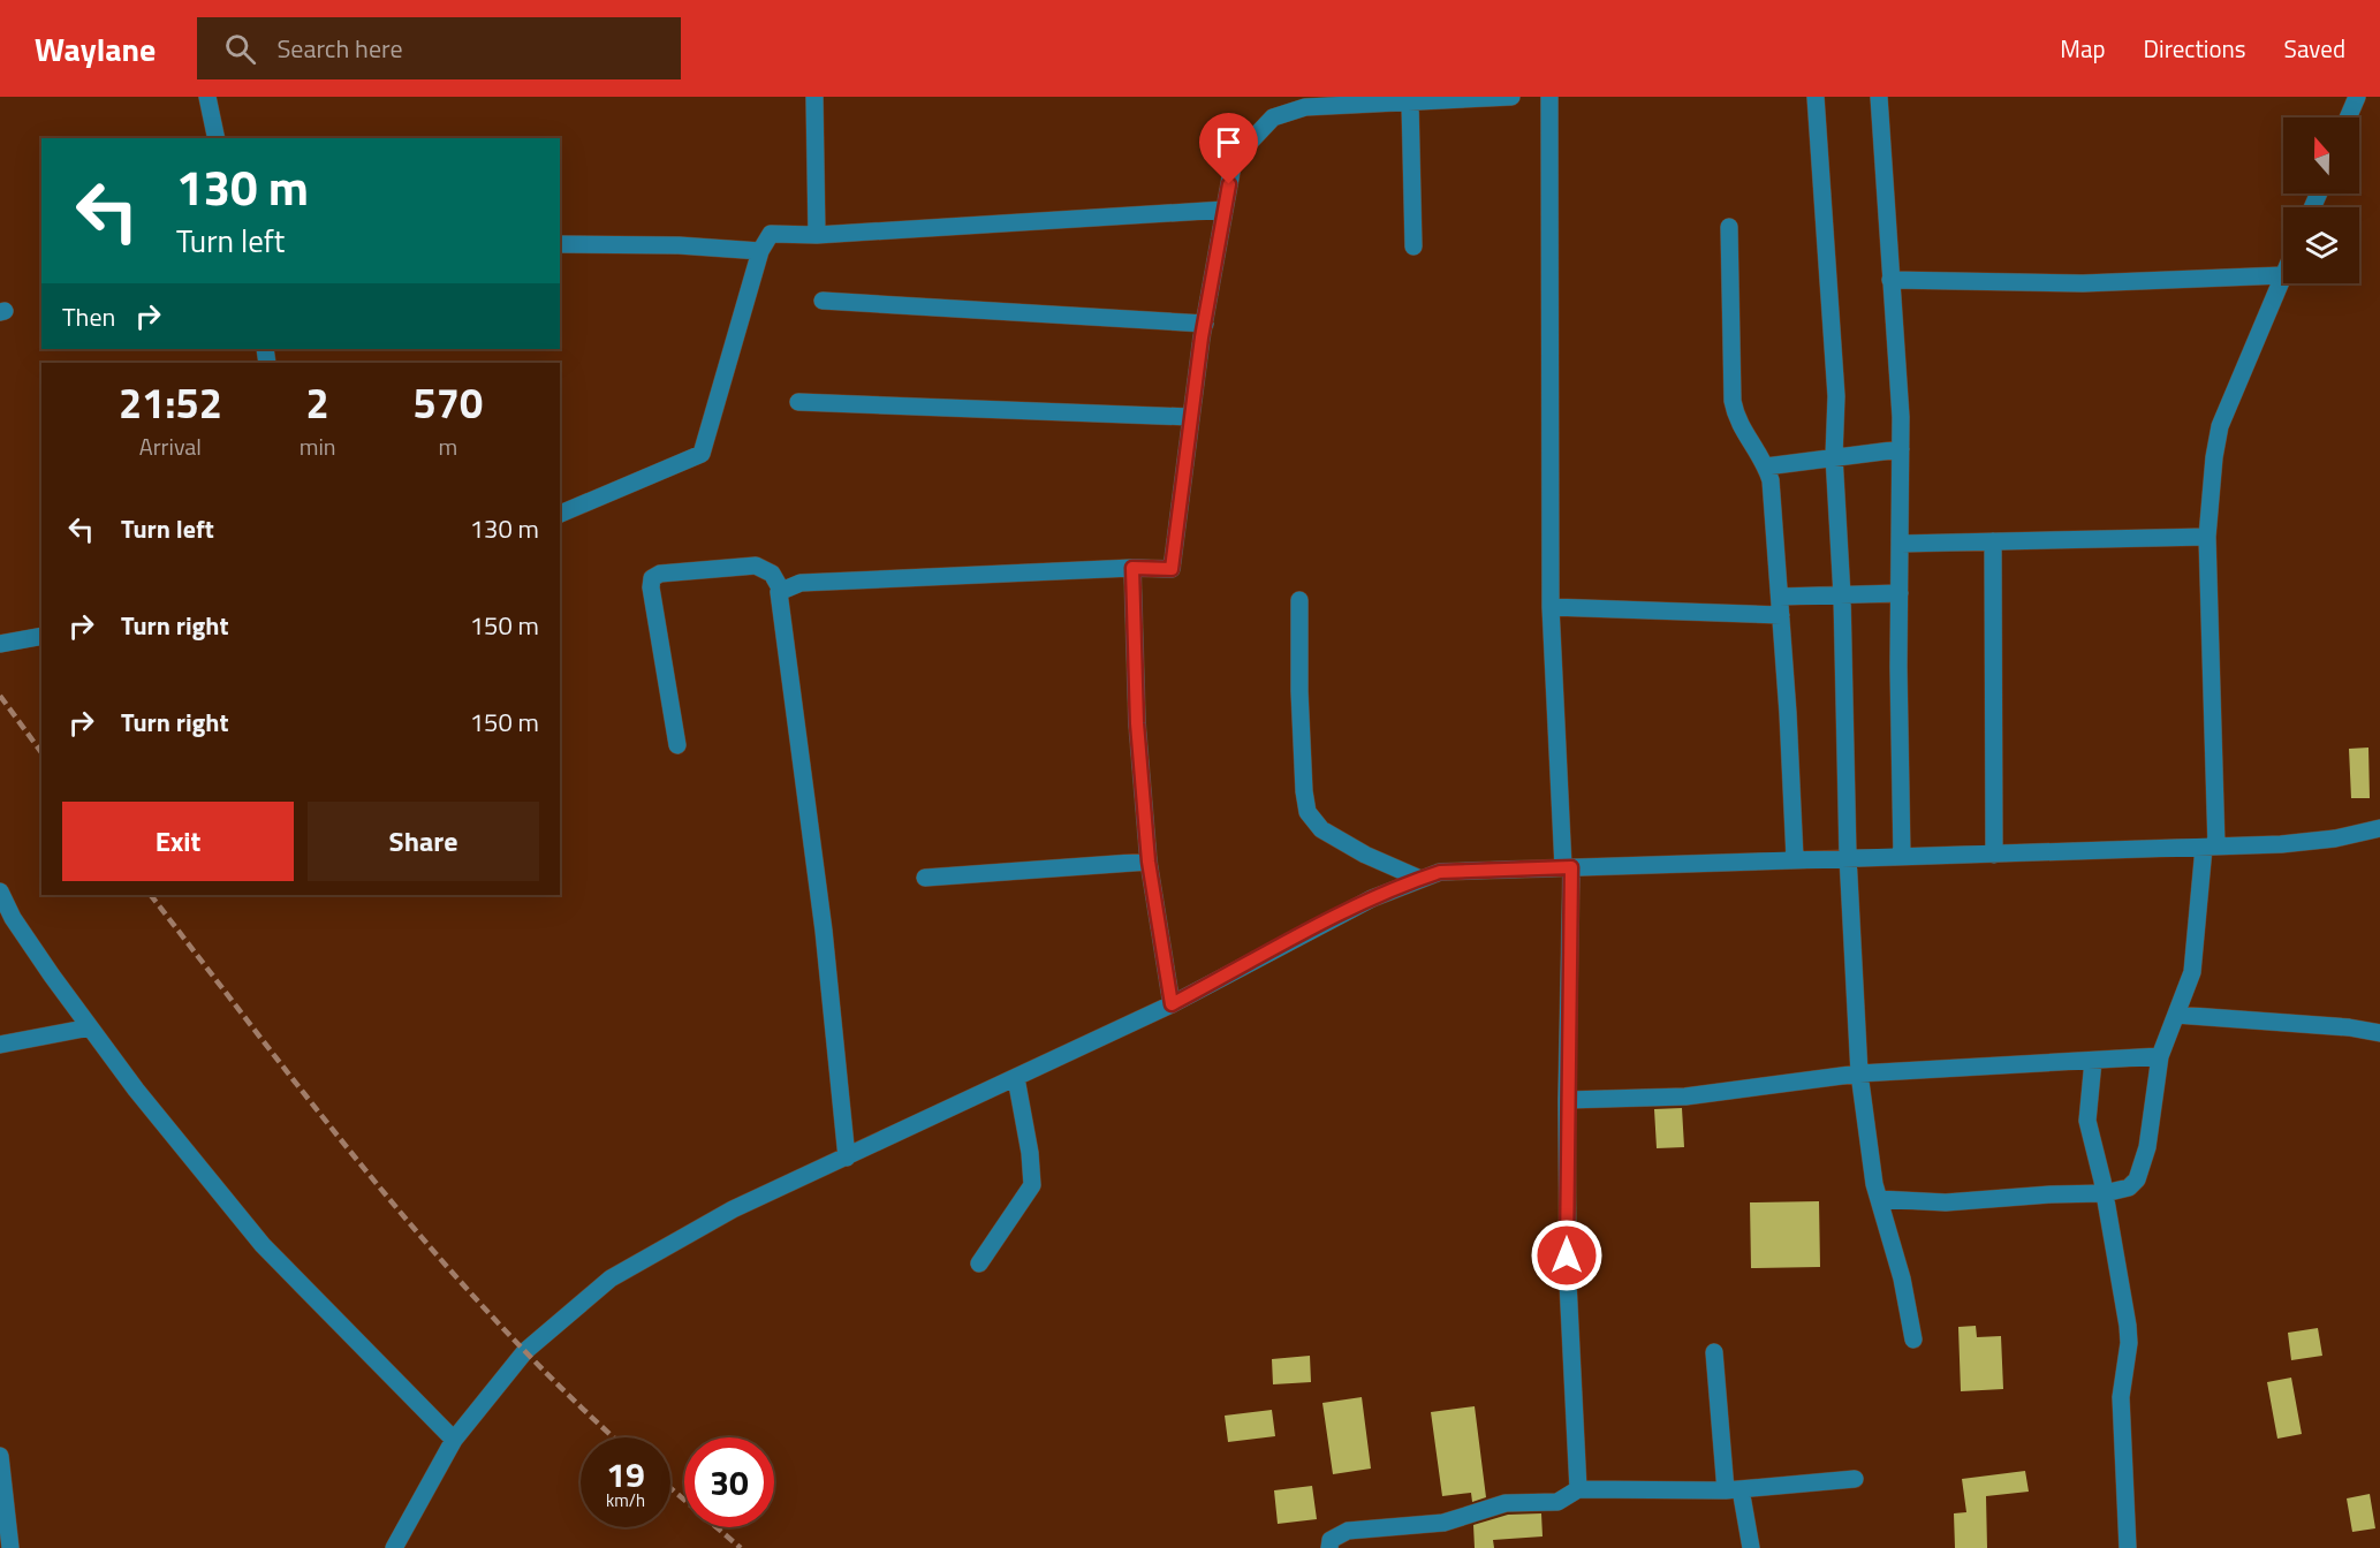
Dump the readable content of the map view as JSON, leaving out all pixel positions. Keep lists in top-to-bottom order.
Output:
{
  "north": "top",
  "page": {
    "header": "Waylane",
    "search": "Search here",
    "nav": ["Map", "Directions", "Saved"],
    "turn": ["130 m", "Turn left"],
    "then": "Then",
    "eta": [
      "21:52",
      "Arrival",
      "2",
      "min",
      "570",
      "m"
    ],
    "list": [
      {
        "name": "Turn left",
        "value": "130 m"
      },
      {
        "name": "Turn right",
        "value": "150 m"
      },
      {
        "name": "Turn right",
        "value": "150 m"
      }
    ],
    "buttons": ["Exit", "Share"],
    "speed": "19 km/h",
    "limit": "30"
  }
}
